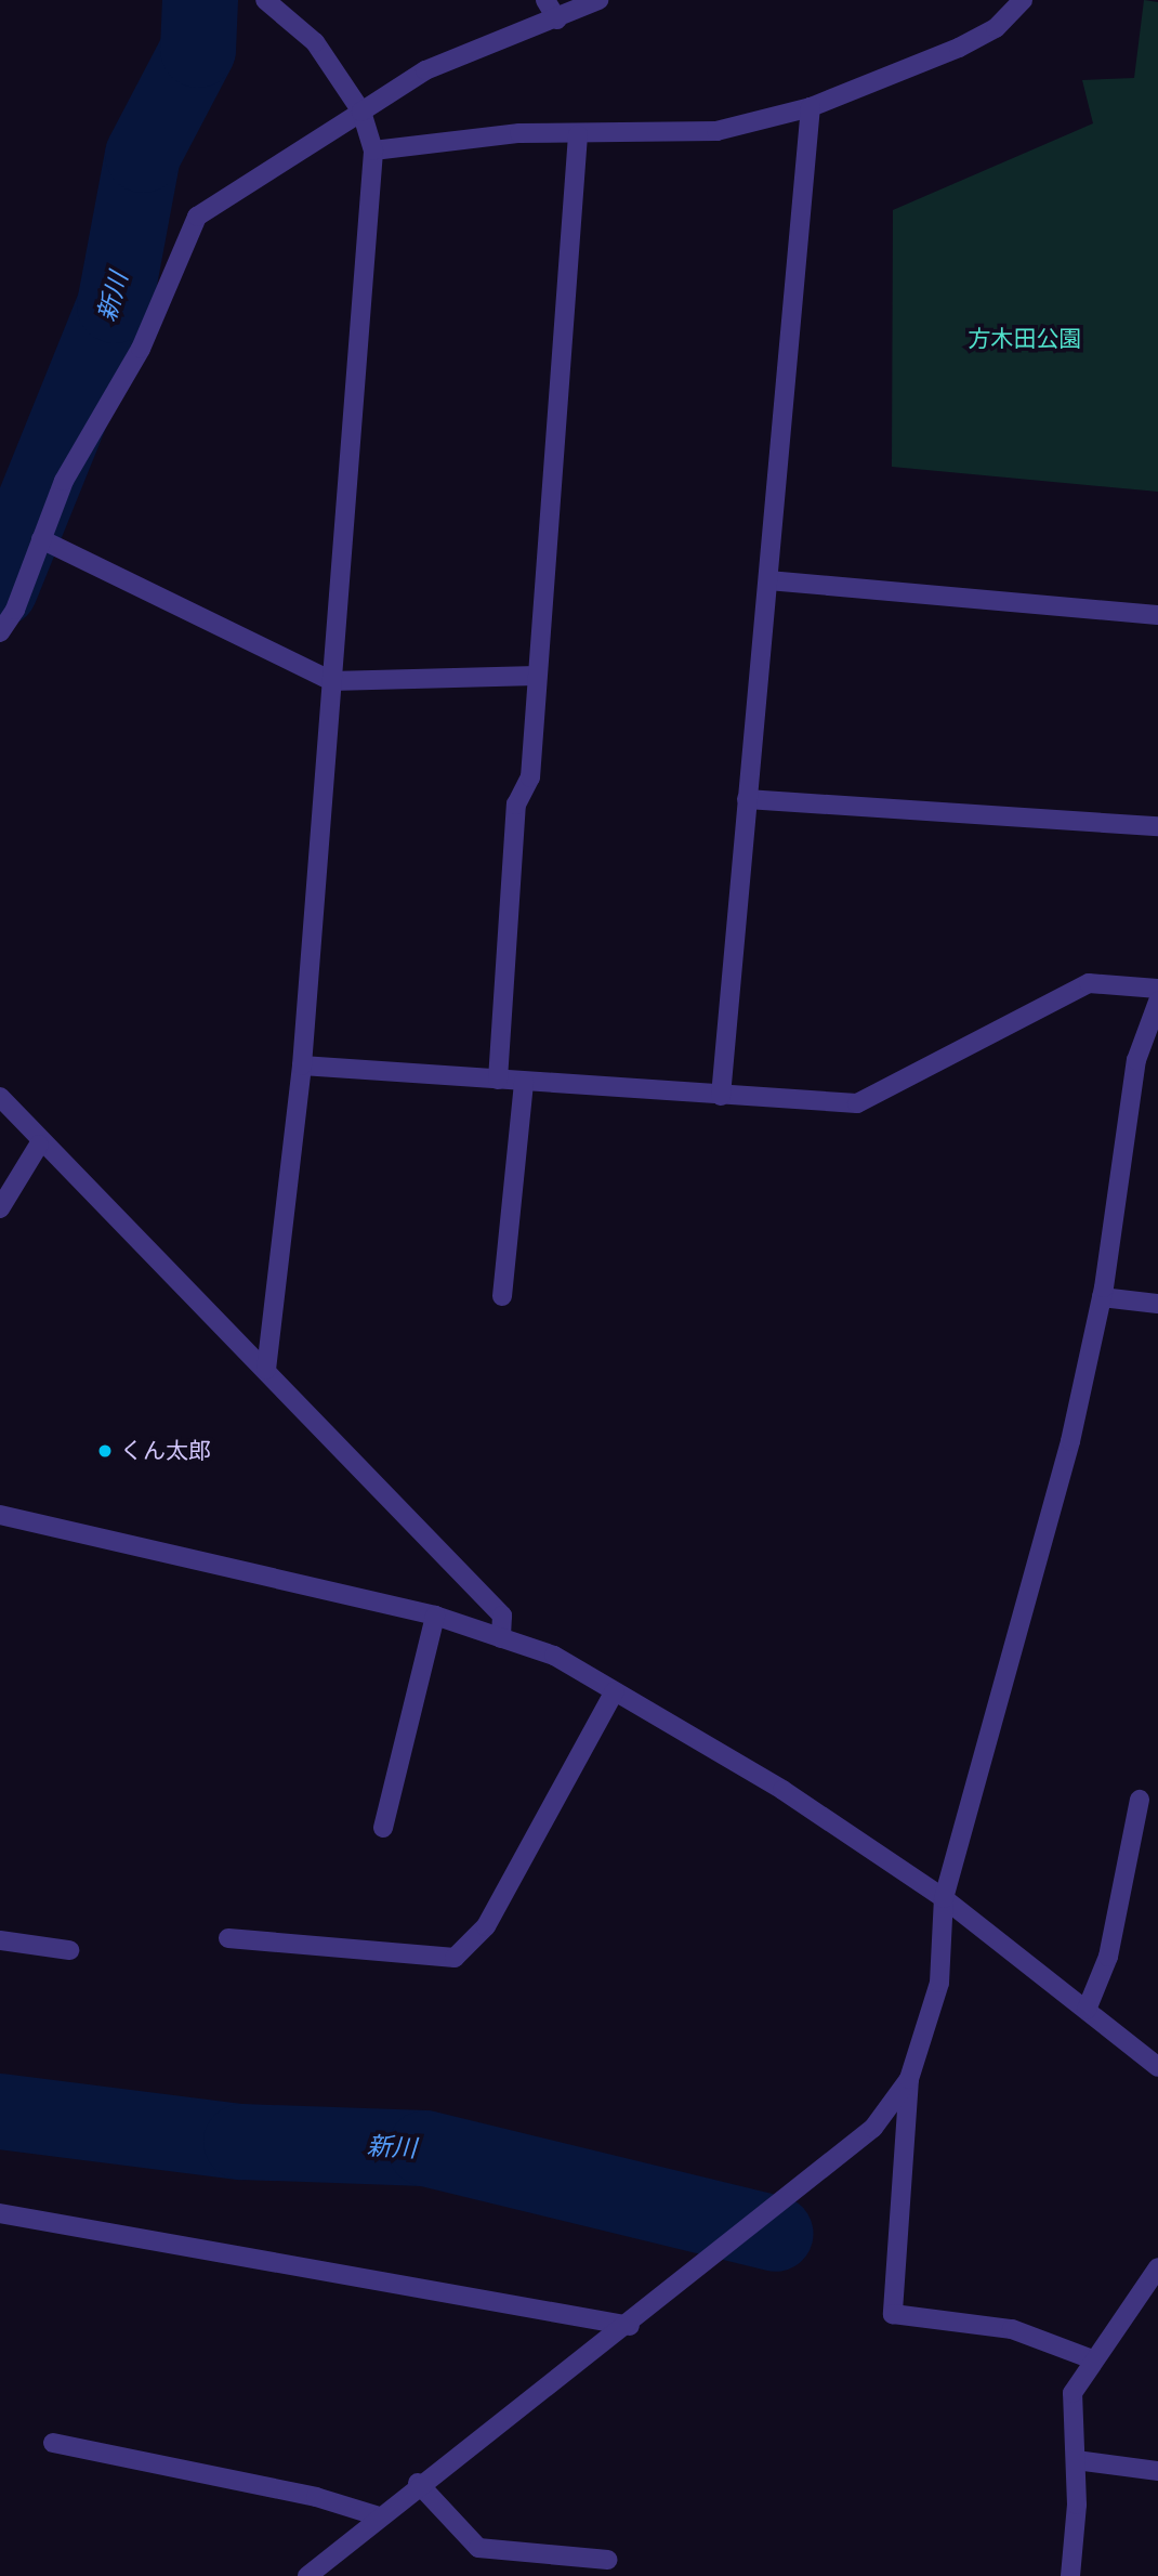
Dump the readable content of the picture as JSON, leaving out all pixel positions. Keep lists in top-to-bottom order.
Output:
{
  "water": ["新川"],
  "parks": ["方木田公園"],
  "places": ["くん太郎"]
}
